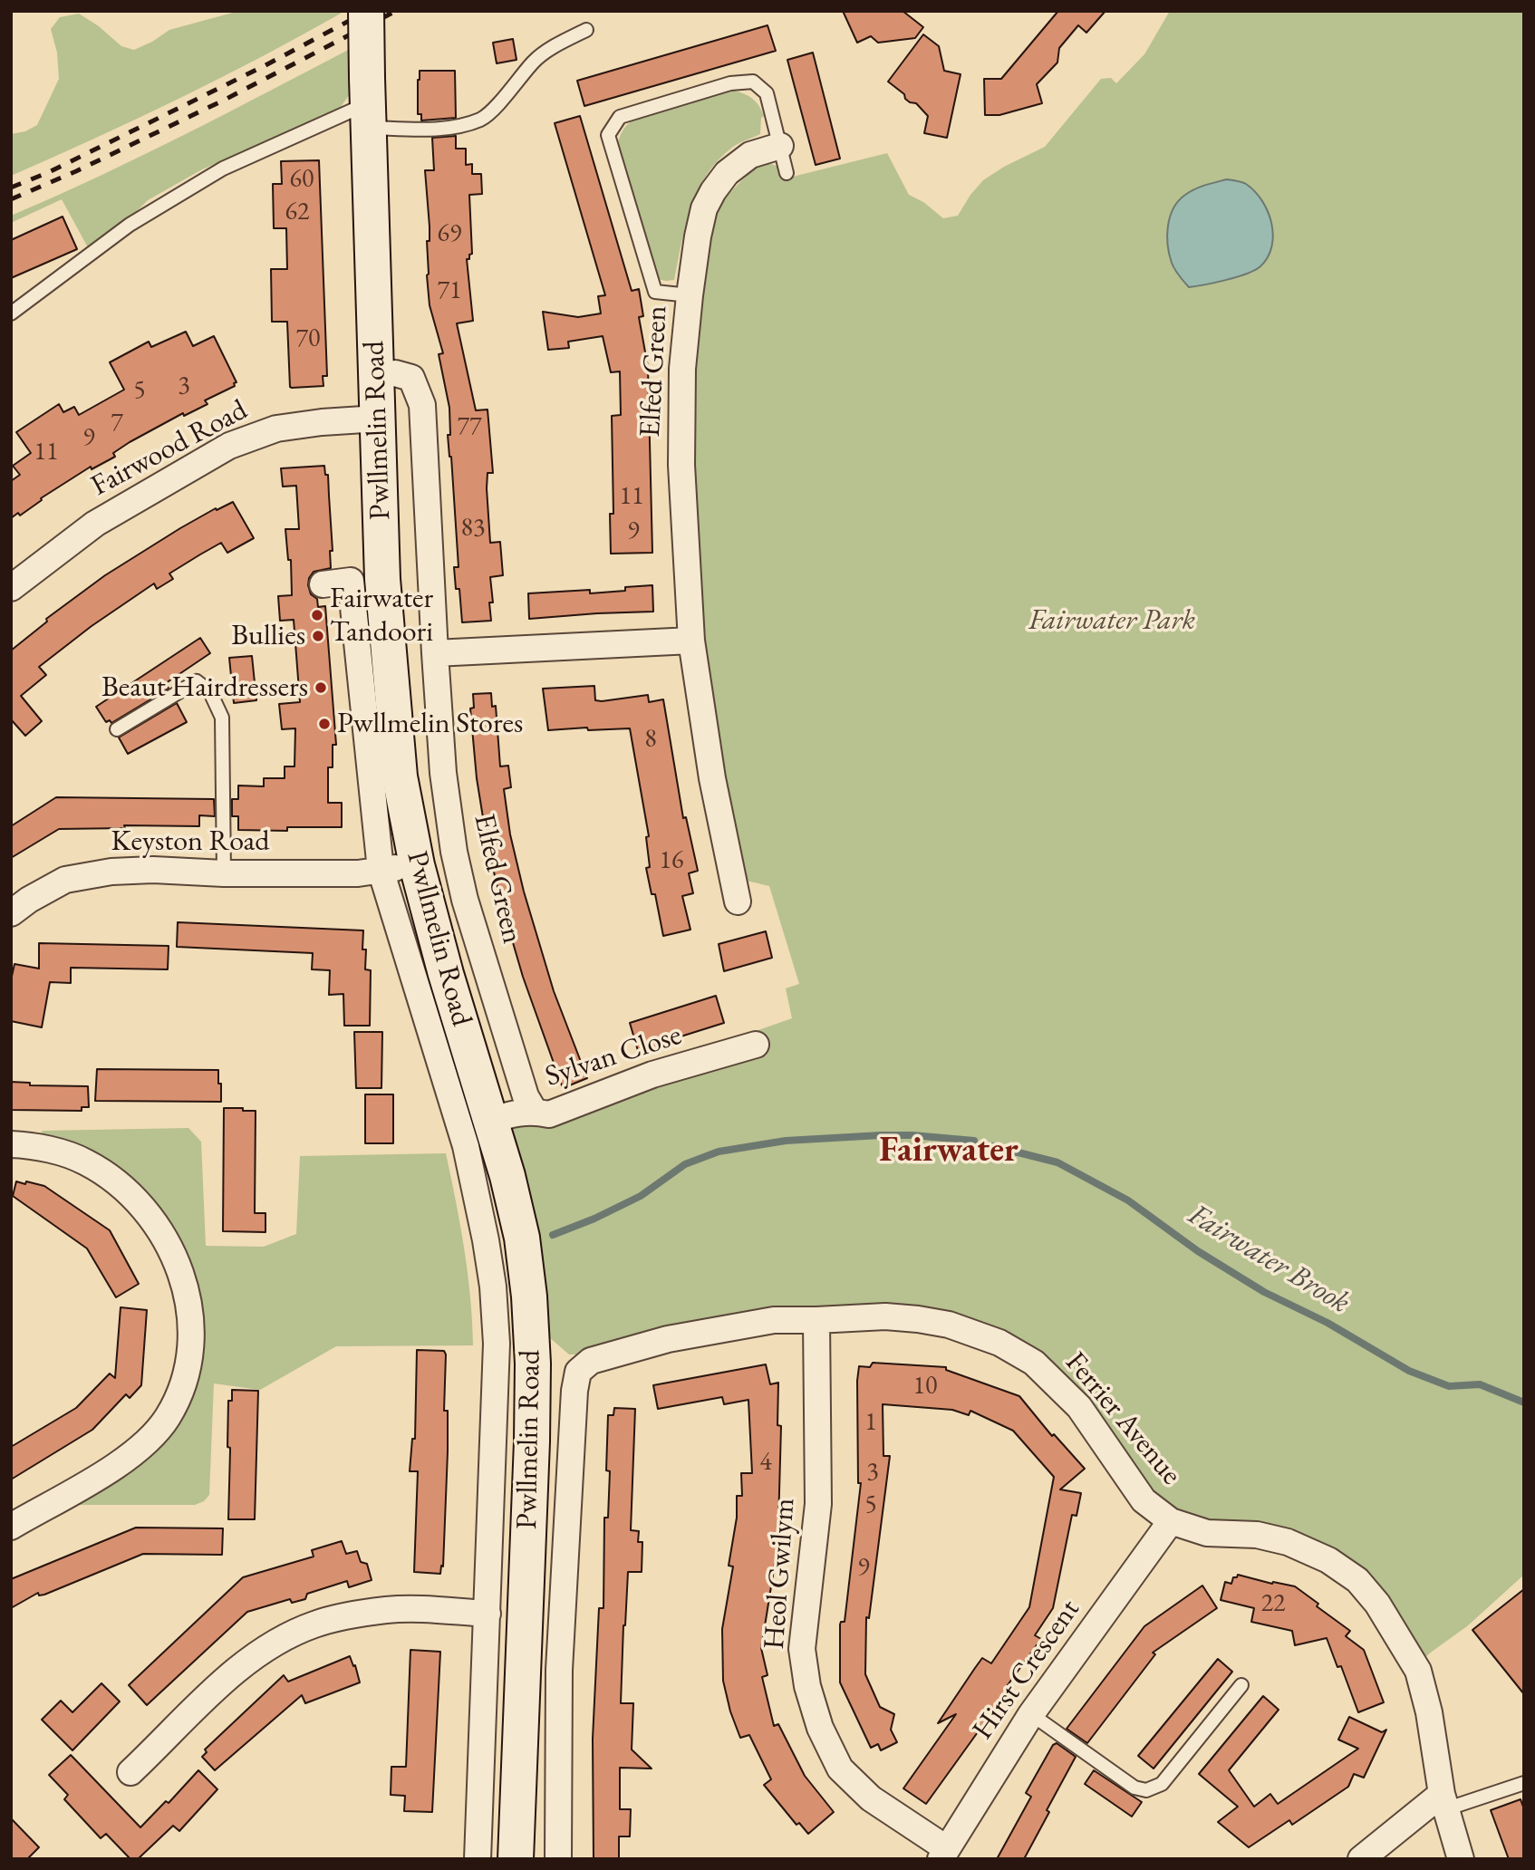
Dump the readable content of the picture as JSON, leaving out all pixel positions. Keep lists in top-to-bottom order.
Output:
{
  "streets": {
    "street": [
      "Elfed Green",
      "Pwllmelin Road",
      "Fairwood Road",
      "Keyston Road",
      "Sylvan Close",
      "Ferrier Avenue",
      "Heol Gwilym",
      "Hirst Crescent"
    ]
  },
  "crossings": [
    ["Elfed Green", "Pwllmelin Road"],
    ["Elfed Green", "Sylvan Close"],
    ["Pwllmelin Road", "Fairwood Road"],
    ["Pwllmelin Road", "Keyston Road"],
    ["Pwllmelin Road", "Sylvan Close"],
    ["Pwllmelin Road", "Ferrier Avenue"],
    ["Ferrier Avenue", "Heol Gwilym"],
    ["Ferrier Avenue", "Hirst Crescent"],
    ["Heol Gwilym", "Hirst Crescent"]
  ],
  "districts": ["Fairwater"],
  "water": ["Fairwater Brook"],
  "parks": ["Fairwater Park"],
  "places": [
    "Fairwater Tandoori",
    "Bullies",
    "Beaut Hairdressers",
    "Pwllmelin Stores"
  ],
  "house_numbers": [
    "60",
    "62",
    "69",
    "71",
    "70",
    "3",
    "5",
    "7",
    "77",
    "9",
    "11",
    "11",
    "83",
    "9",
    "8",
    "16",
    "10",
    "1",
    "4",
    "3",
    "5",
    "9",
    "22"
  ]
}
